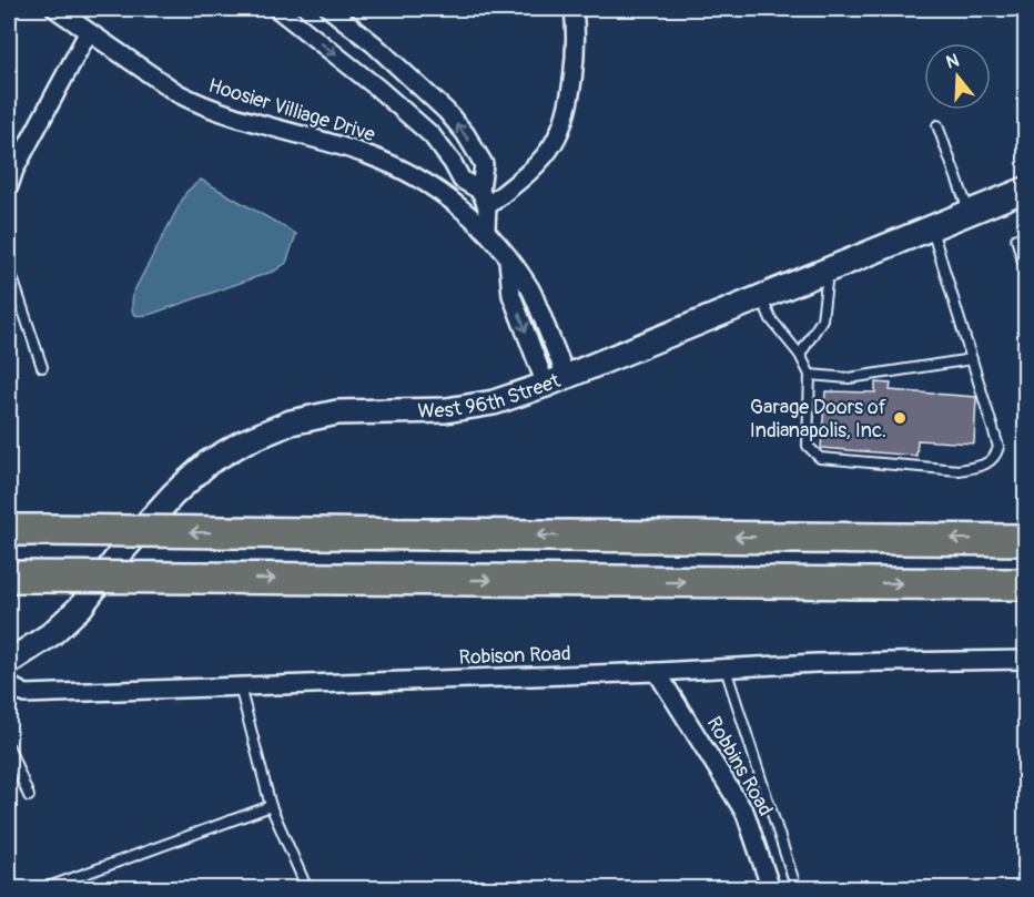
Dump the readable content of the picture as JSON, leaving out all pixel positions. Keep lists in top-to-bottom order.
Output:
{
  "streets": {
    "street": [
      "Hoosier Villiage Drive",
      "West 96th Street",
      "Robison Road",
      "Robbins Road"
    ]
  },
  "crossings": [
    ["Hoosier Villiage Drive", "West 96th Street"],
    ["Robison Road", "Robbins Road"]
  ],
  "places": ["Garage Doors of Indianapolis, Inc."],
  "north": "top"
}
